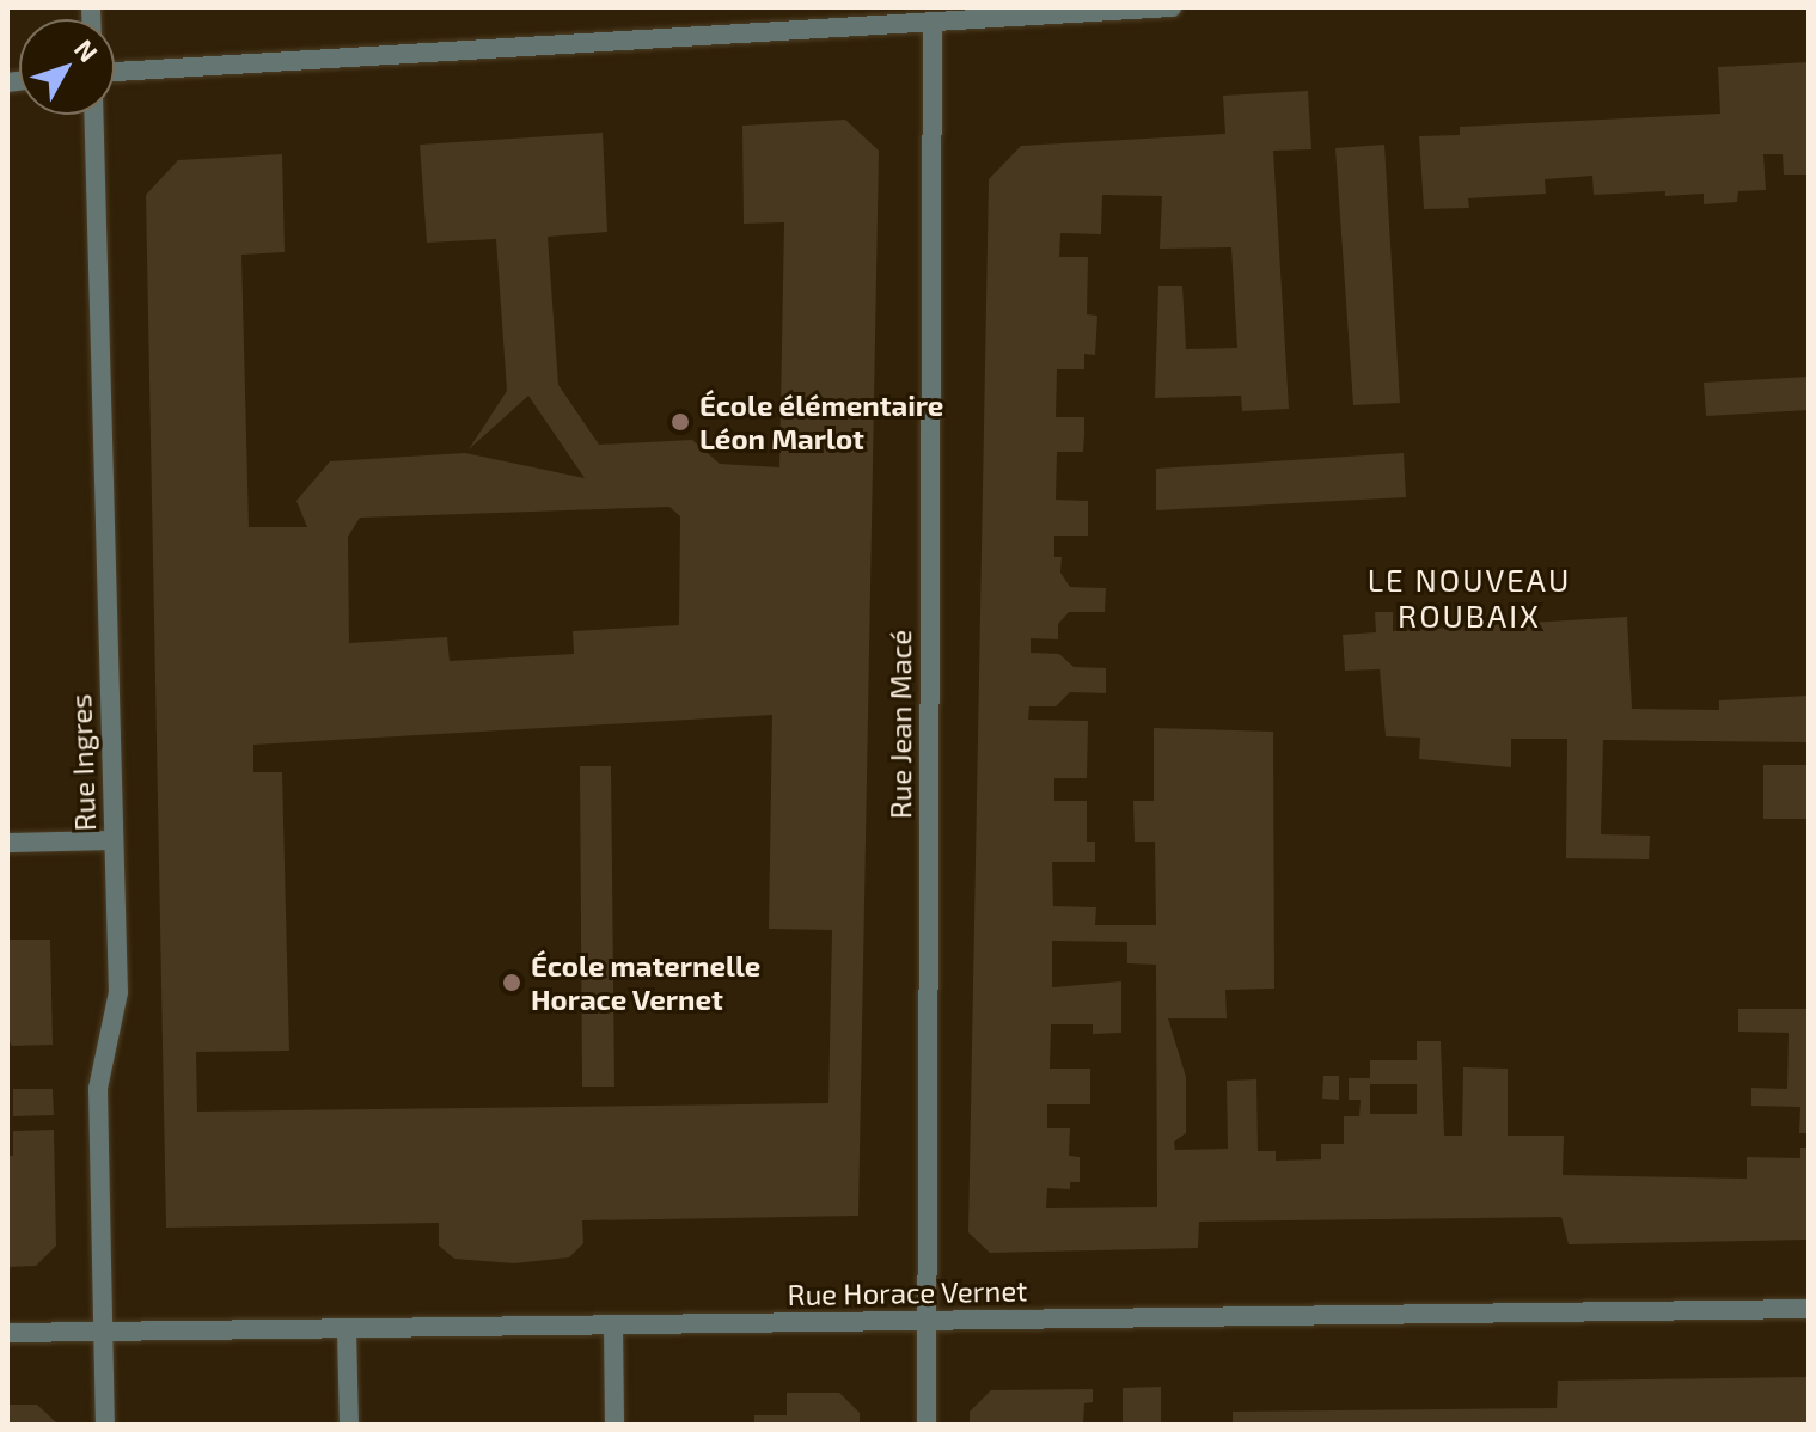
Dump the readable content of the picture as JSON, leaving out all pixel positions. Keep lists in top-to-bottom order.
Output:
{
  "streets": {
    "street": ["Rue Jean Macé", "Rue Ingres", "Rue Horace Vernet"]
  },
  "crossings": [
    ["Rue Jean Macé", "Rue Horace Vernet"],
    ["Rue Ingres", "Rue Horace Vernet"]
  ],
  "districts": ["LE NOUVEAU ROUBAIX"],
  "places": ["École élémentaire Léon Marlot", "École maternelle Horace Vernet"],
  "north": "top right"
}
